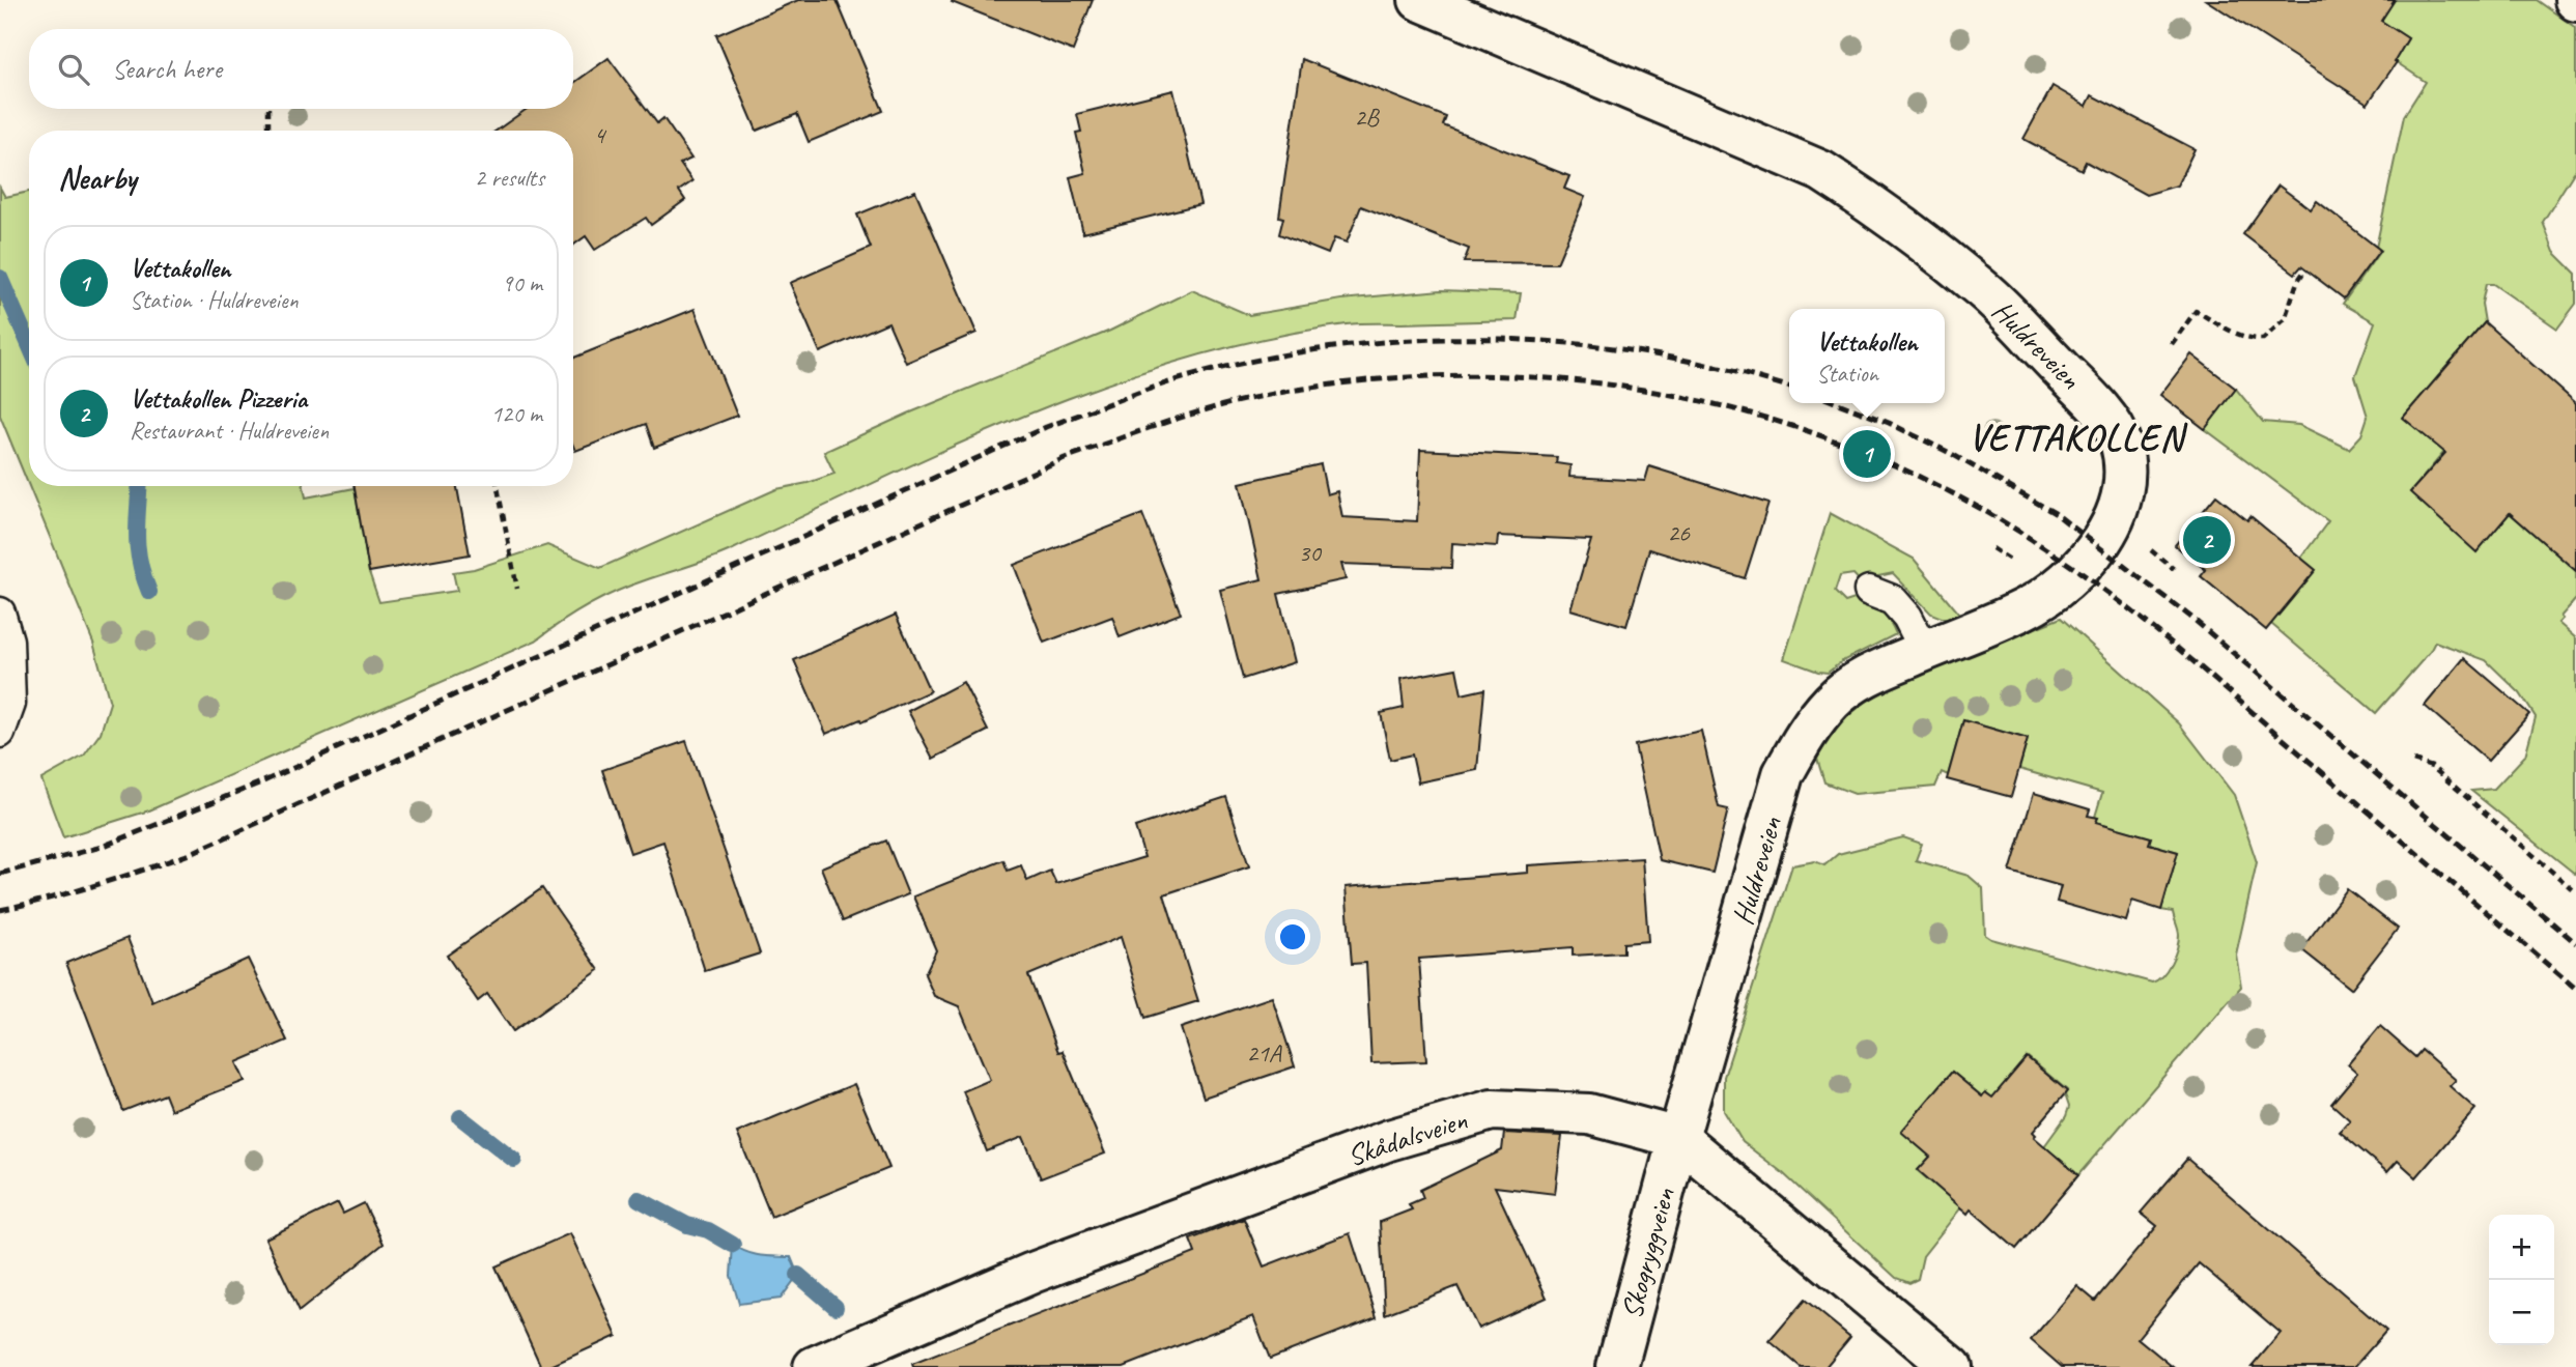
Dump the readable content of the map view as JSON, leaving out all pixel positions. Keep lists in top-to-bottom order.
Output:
{
  "streets": {
    "street": ["Huldreveien", "Skådalsveien", "Skogryggveien"]
  },
  "crossings": [
    ["Huldreveien", "Skådalsveien"],
    ["Huldreveien", "Skogryggveien"],
    ["Skådalsveien", "Skogryggveien"]
  ],
  "districts": ["VETTAKOLLEN"],
  "house_numbers": [
    "2B",
    "4",
    "26",
    "30",
    "21A"
  ],
  "page": {
    "search": "Search here",
    "heading": ["Nearby", "2 results"],
    "list": [
      {
        "mark": "1",
        "name": "Vettakollen",
        "note": "Station · Huldreveien",
        "value": "90 m"
      },
      {
        "mark": "2",
        "name": "Vettakollen Pizzeria",
        "note": "Restaurant · Huldreveien",
        "value": "120 m"
      }
    ],
    "popup": ["Vettakollen", "Station"],
    "pins": ["1", "2"],
    "map_buttons": ["+", "−"]
  }
}
